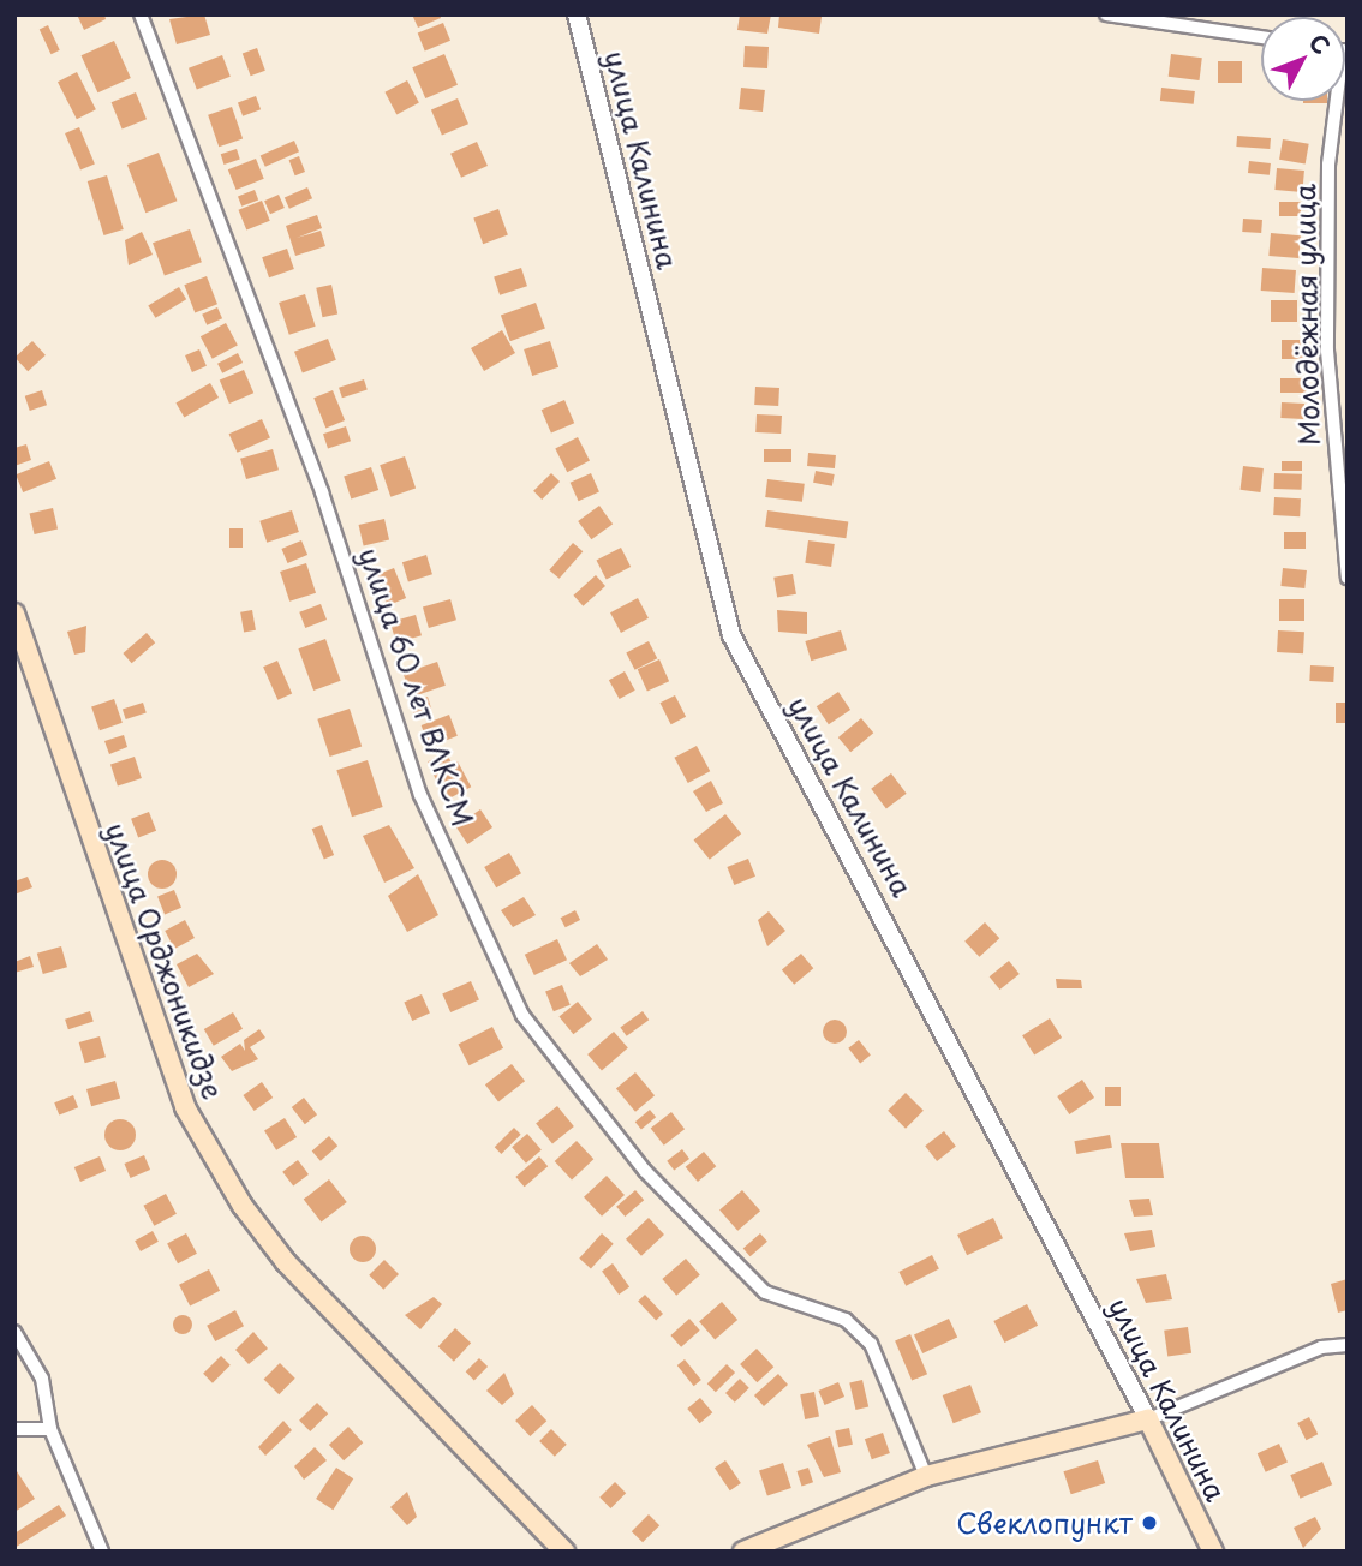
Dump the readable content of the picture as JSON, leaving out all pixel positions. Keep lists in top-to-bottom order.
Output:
{
  "streets": {
    "main road": ["улица Калинина", "улица Орджоникидзе"],
    "street": ["Молодёжная улица", "улица 60 лет ВЛКСМ"]
  },
  "places": ["Свеклопункт"],
  "north": "top right"
}
